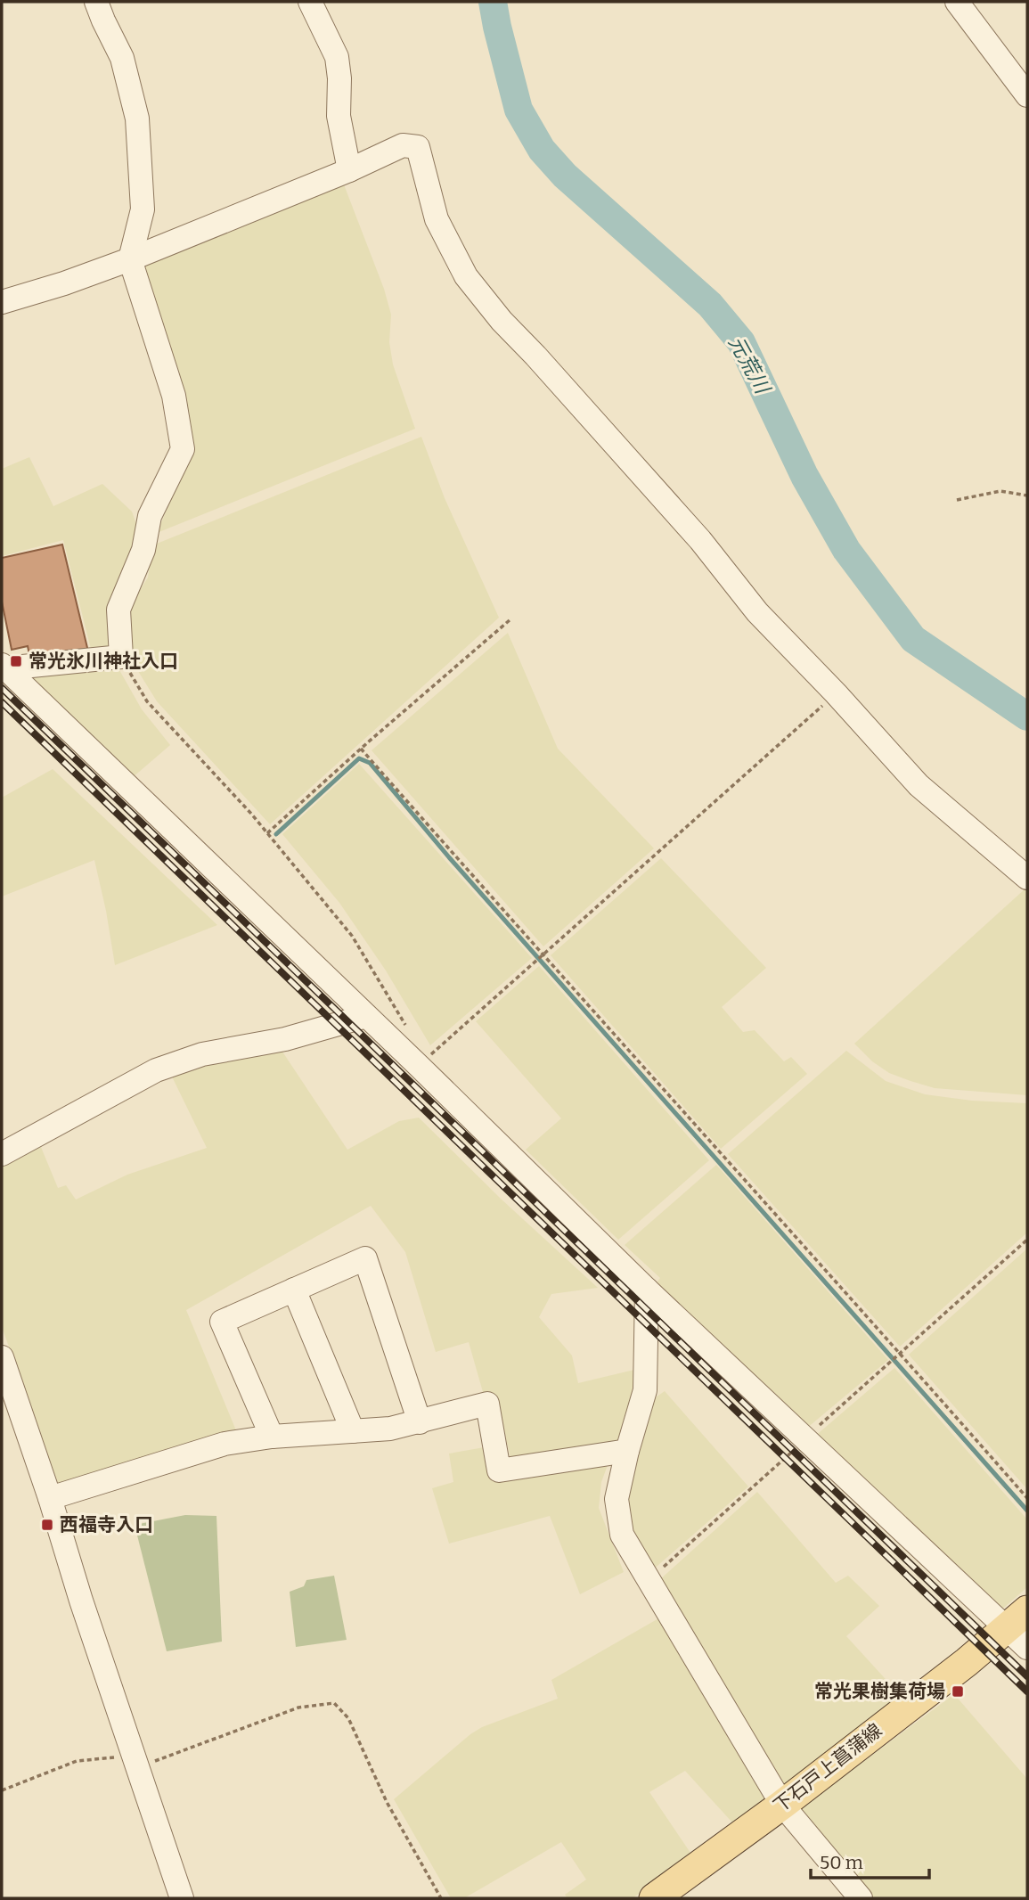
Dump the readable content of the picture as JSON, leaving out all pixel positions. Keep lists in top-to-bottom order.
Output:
{
  "streets": {
    "main road": ["下石戸上菖蒲線"]
  },
  "water": ["元荒川"],
  "places": {
    "transit": ["常光氷川神社入口", "西福寺入口", "常光果樹集荷場"]
  },
  "scale_bar": "50 m"
}
